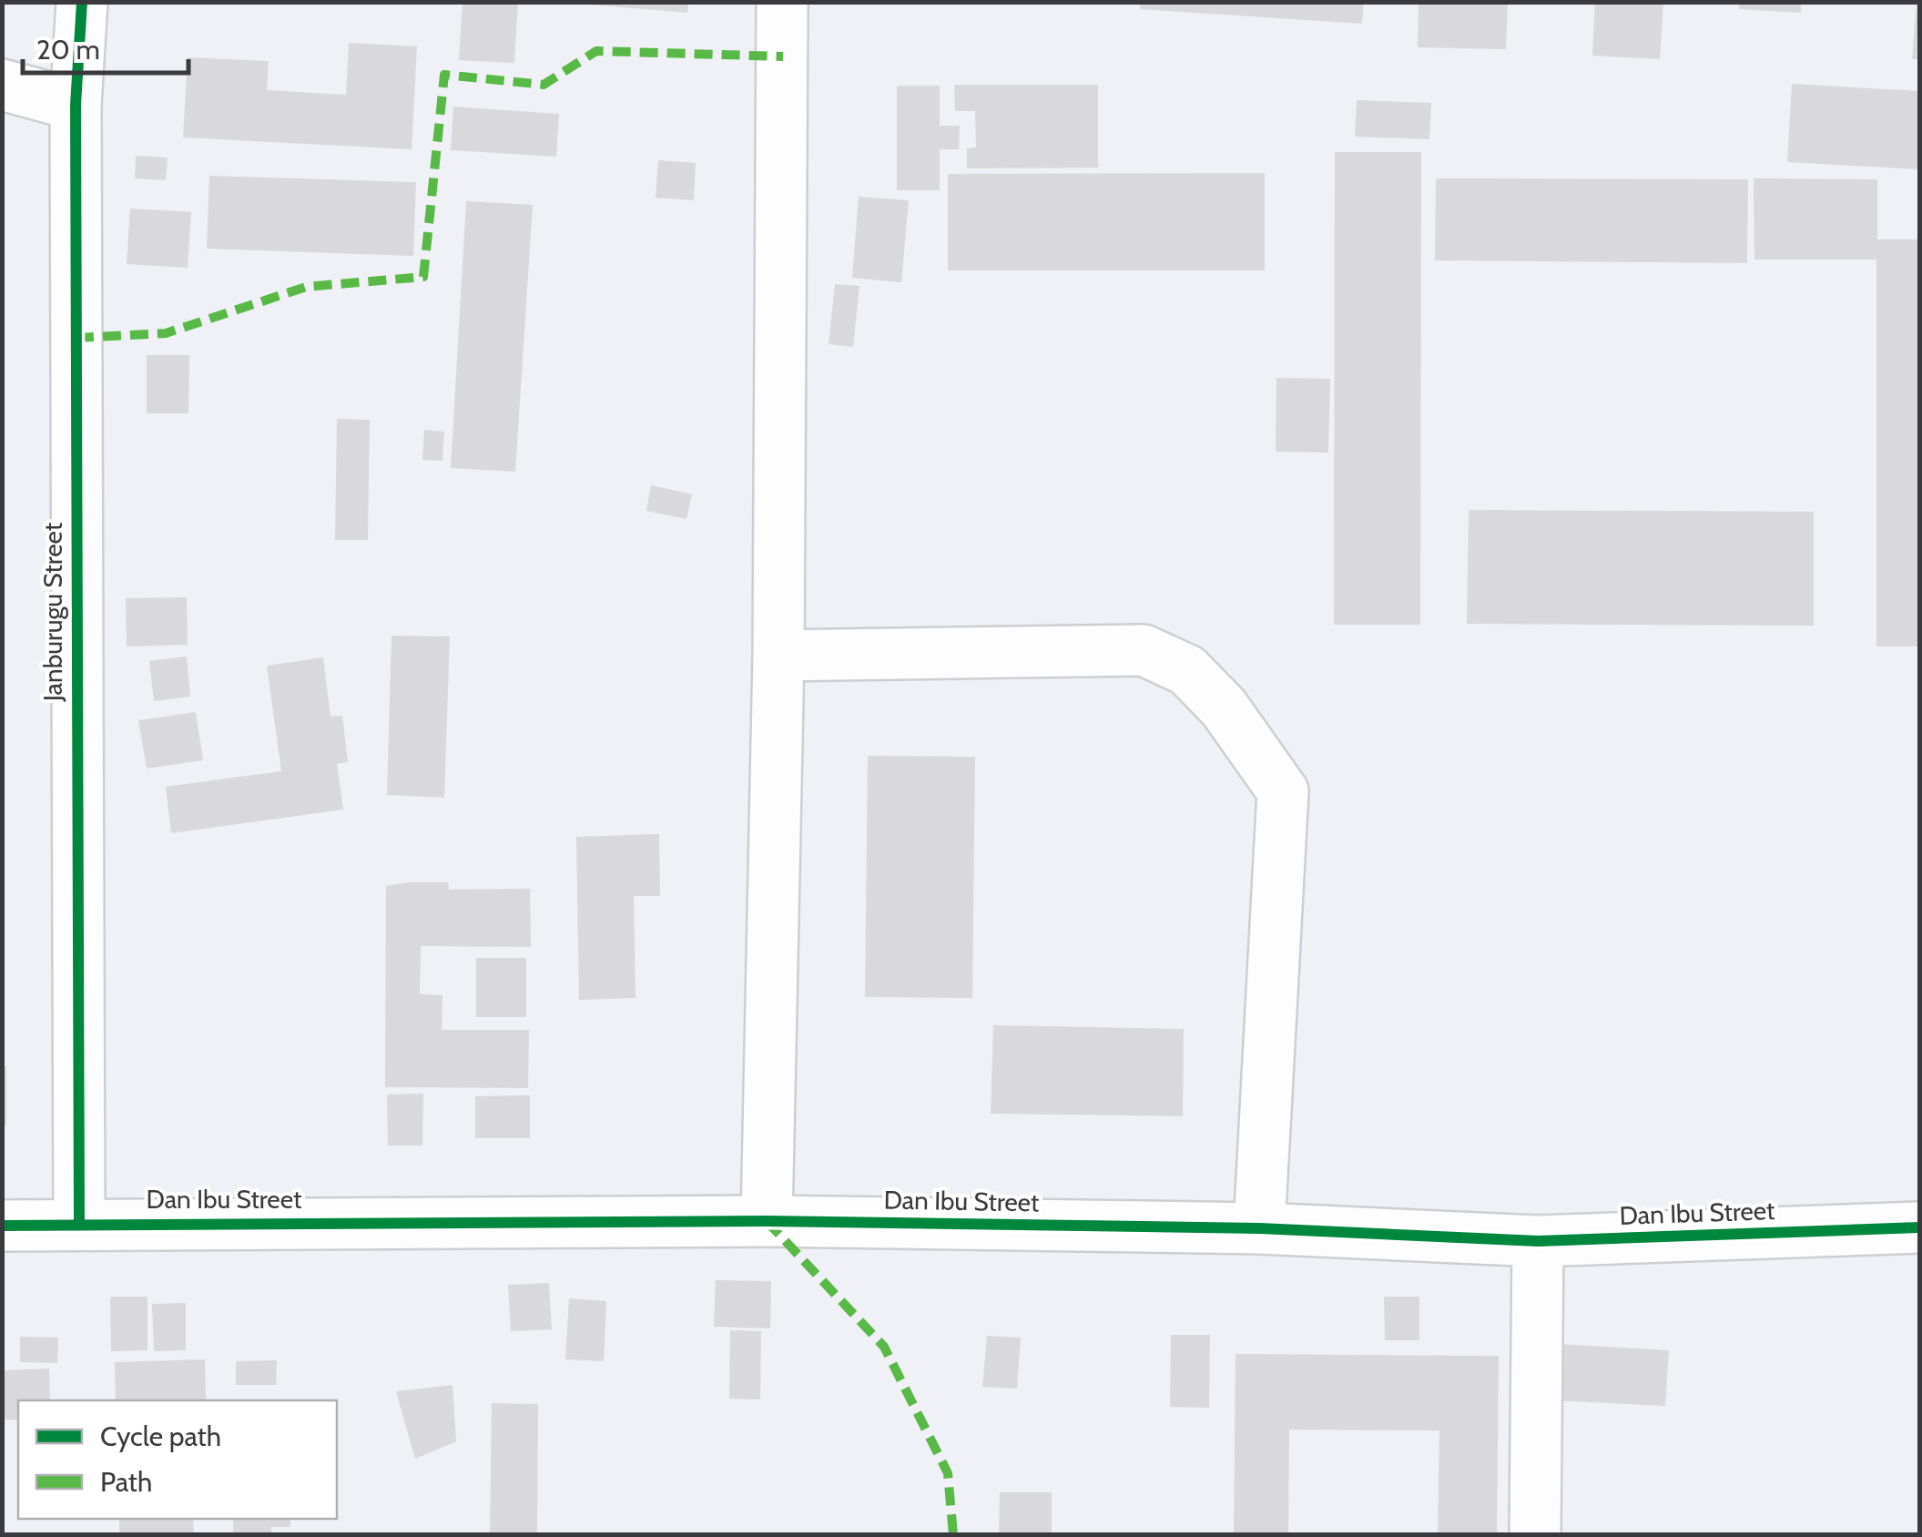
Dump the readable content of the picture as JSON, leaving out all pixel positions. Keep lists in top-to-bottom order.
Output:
{
  "streets": {
    "street": ["Janburugu Street", "Dan Ibu Street"]
  },
  "crossings": [
    ["Janburugu Street", "Dan Ibu Street"]
  ],
  "legend": ["Cycle path", "Path"],
  "scale_bar": "20 m"
}
